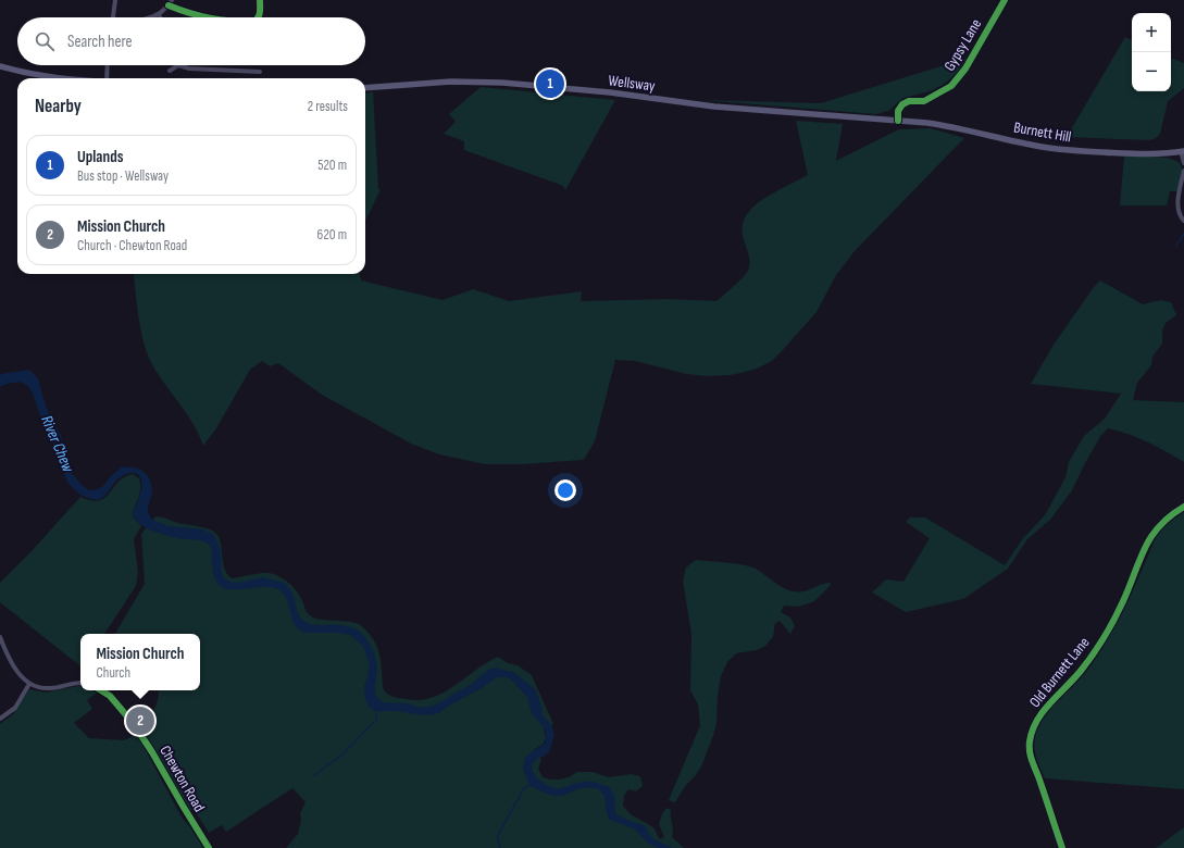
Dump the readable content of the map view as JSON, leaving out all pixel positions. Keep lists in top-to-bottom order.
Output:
{
  "streets": {
    "main road": ["Wellsway", "Burnett Hill"],
    "street": ["Gypsy Lane", "Old Burnett Lane", "Chewton Road"]
  },
  "crossings": [
    ["Gypsy Lane", "Wellsway"],
    ["Gypsy Lane", "Burnett Hill"],
    ["Wellsway", "Burnett Hill"]
  ],
  "water": ["River Chew"],
  "page": {
    "map_buttons": ["+", "−"],
    "search": "Search here",
    "pins": ["1", "2"],
    "heading": ["Nearby", "2 results"],
    "list": [
      {
        "mark": "1",
        "name": "Uplands",
        "note": "Bus stop · Wellsway",
        "value": "520 m"
      },
      {
        "mark": "2",
        "name": "Mission Church",
        "note": "Church · Chewton Road",
        "value": "620 m"
      }
    ],
    "popup": ["Mission Church", "Church"]
  }
}
